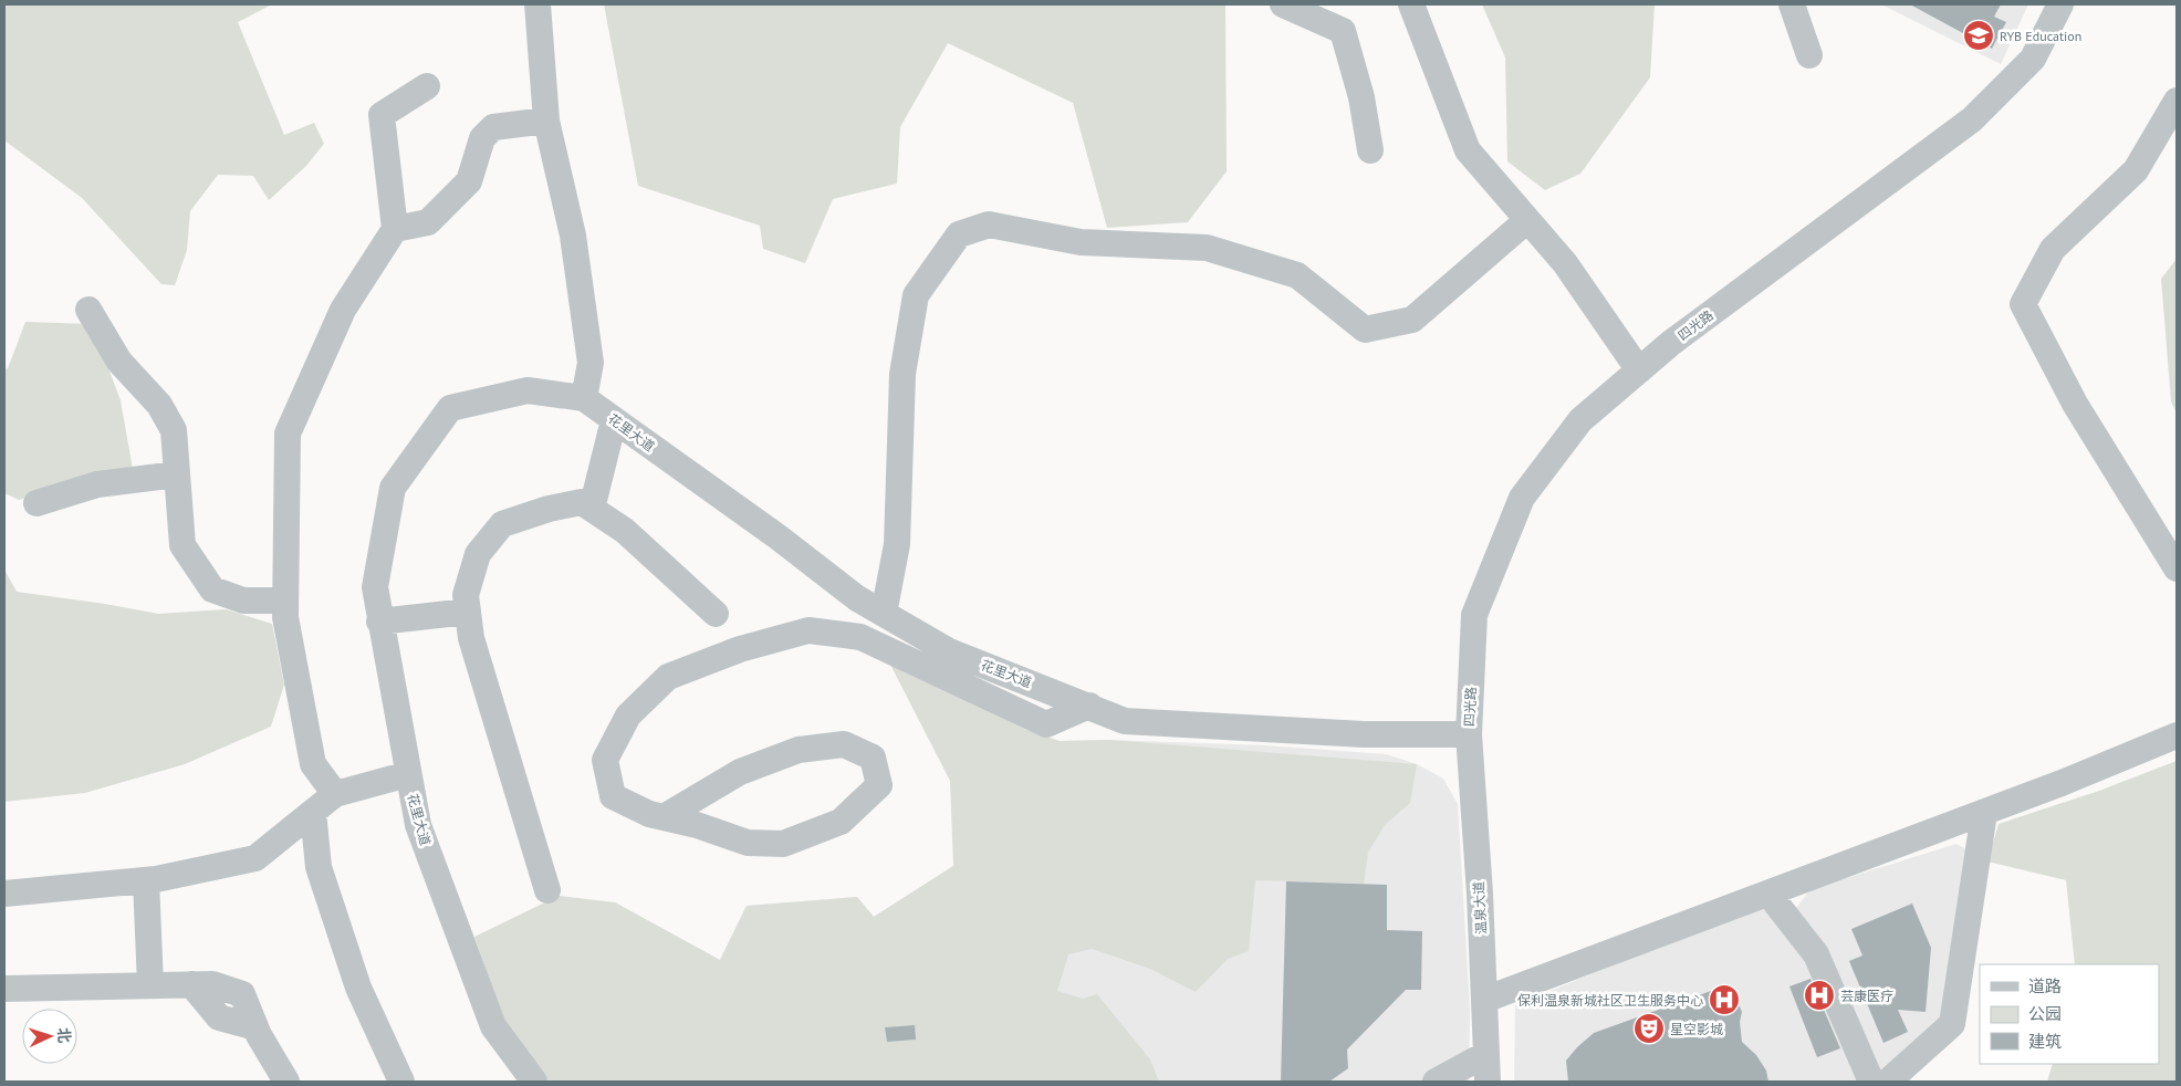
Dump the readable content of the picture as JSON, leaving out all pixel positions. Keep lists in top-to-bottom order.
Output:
{
  "streets": {
    "street": ["四光路", "花里大道", "温泉大道"]
  },
  "crossings": [
    ["四光路", "花里大道"],
    ["四光路", "温泉大道"],
    ["花里大道", "温泉大道"]
  ],
  "places": {
    "school or university": ["RYB Education"],
    "hospital": ["芸康医疗", "保利温泉新城社区卫生服务中心"],
    "theatre": ["星空影城"]
  },
  "legend": ["道路", "公园", "建筑"],
  "north": "right"
}
